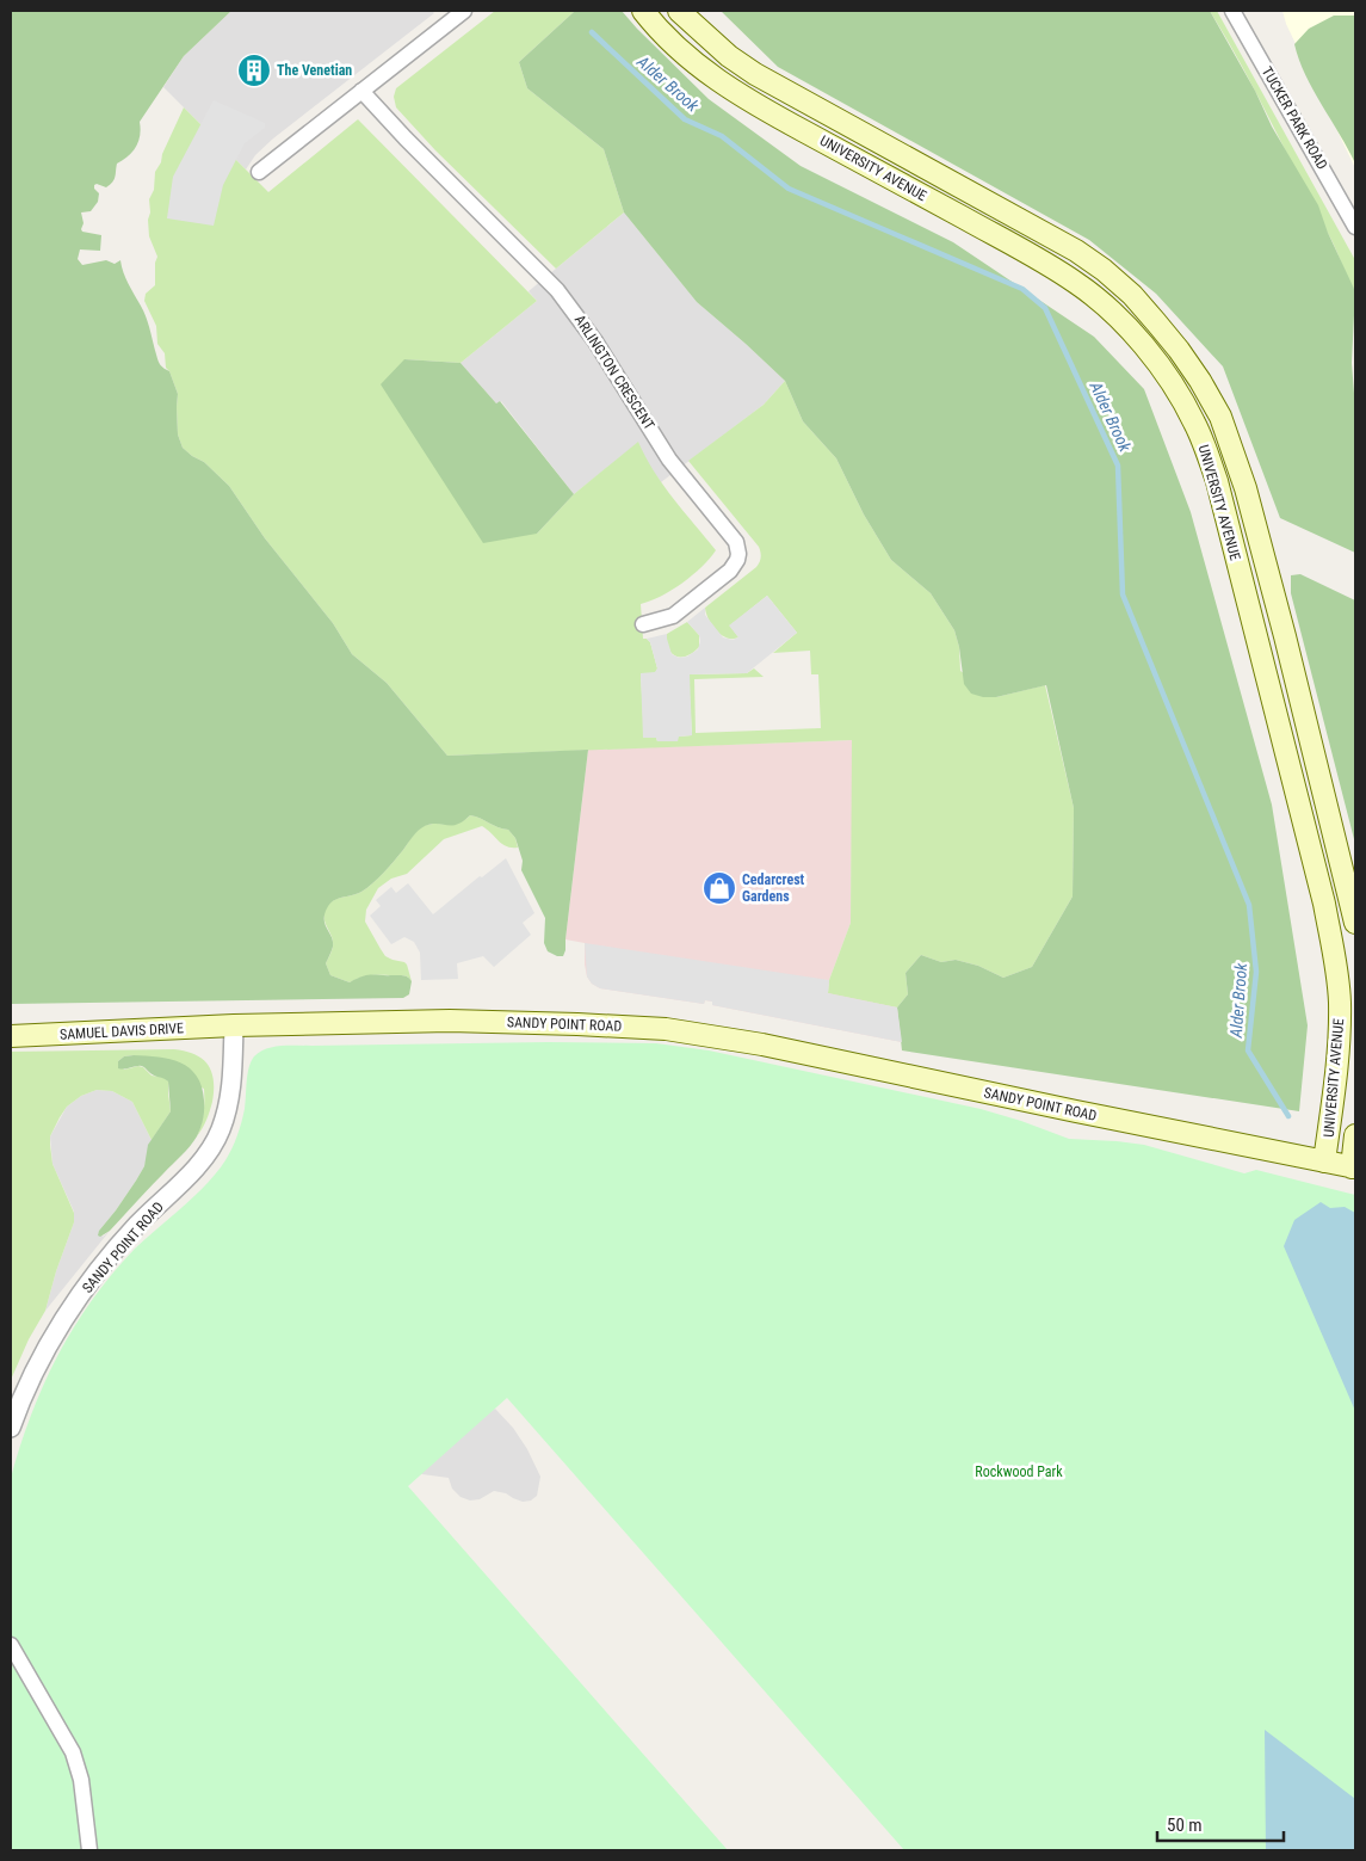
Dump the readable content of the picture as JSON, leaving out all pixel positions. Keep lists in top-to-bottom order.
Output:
{
  "streets": {
    "main road": ["UNIVERSITY AVENUE", "SANDY POINT ROAD", "SAMUEL DAVIS DRIVE"],
    "street": ["TUCKER PARK ROAD", "ARLINGTON CRESCENT"]
  },
  "crossings": [
    ["UNIVERSITY AVENUE", "SANDY POINT ROAD"],
    ["SANDY POINT ROAD", "SAMUEL DAVIS DRIVE"]
  ],
  "water": ["Alder Brook"],
  "parks": ["Rockwood Park"],
  "places": {
    "building": ["The Venetian"],
    "shop": ["Cedarcrest Gardens"]
  },
  "scale_bar": "50 m"
}
